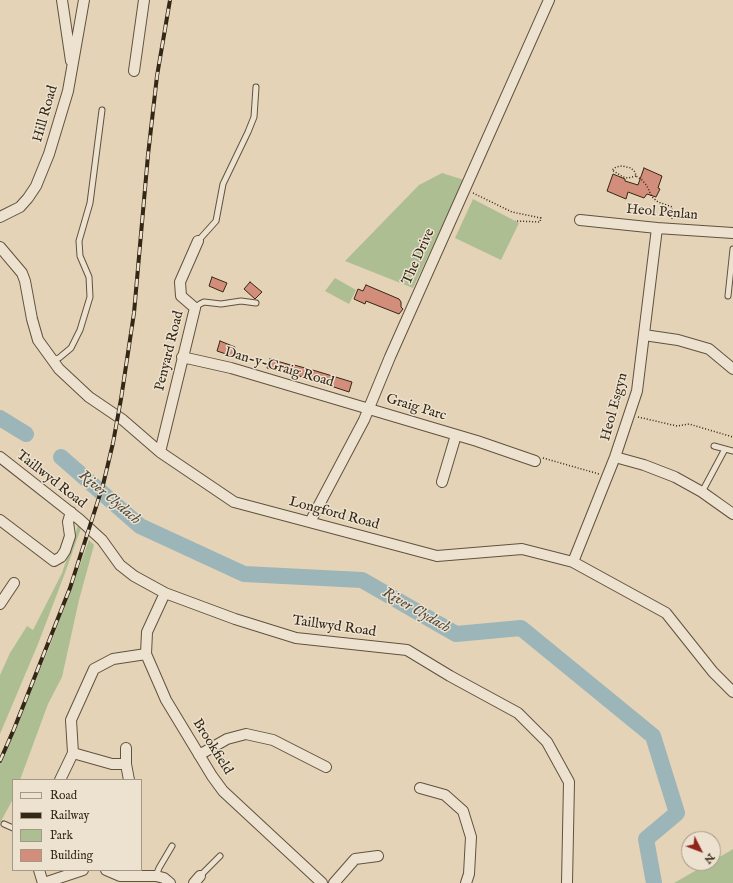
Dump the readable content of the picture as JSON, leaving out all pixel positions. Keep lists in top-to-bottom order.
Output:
{
  "streets": {
    "street": [
      "Hill Road",
      "Heol Penlan",
      "The Drive",
      "Penyard Road",
      "Dan-y-Graig Road",
      "Heol Esgyn",
      "Graig Parc",
      "Taillwyd Road",
      "Longford Road",
      "Brookfield"
    ]
  },
  "crossings": [
    ["Heol Penlan", "Heol Esgyn"],
    ["The Drive", "Dan-y-Graig Road"],
    ["The Drive", "Graig Parc"],
    ["The Drive", "Longford Road"],
    ["Penyard Road", "Dan-y-Graig Road"],
    ["Penyard Road", "Longford Road"],
    ["Dan-y-Graig Road", "Graig Parc"],
    ["Heol Esgyn", "Longford Road"],
    ["Taillwyd Road", "Brookfield"]
  ],
  "water": ["River Clydach"],
  "legend": [
    "Road",
    "Railway",
    "Park",
    "Building"
  ],
  "north": "bottom right"
}
